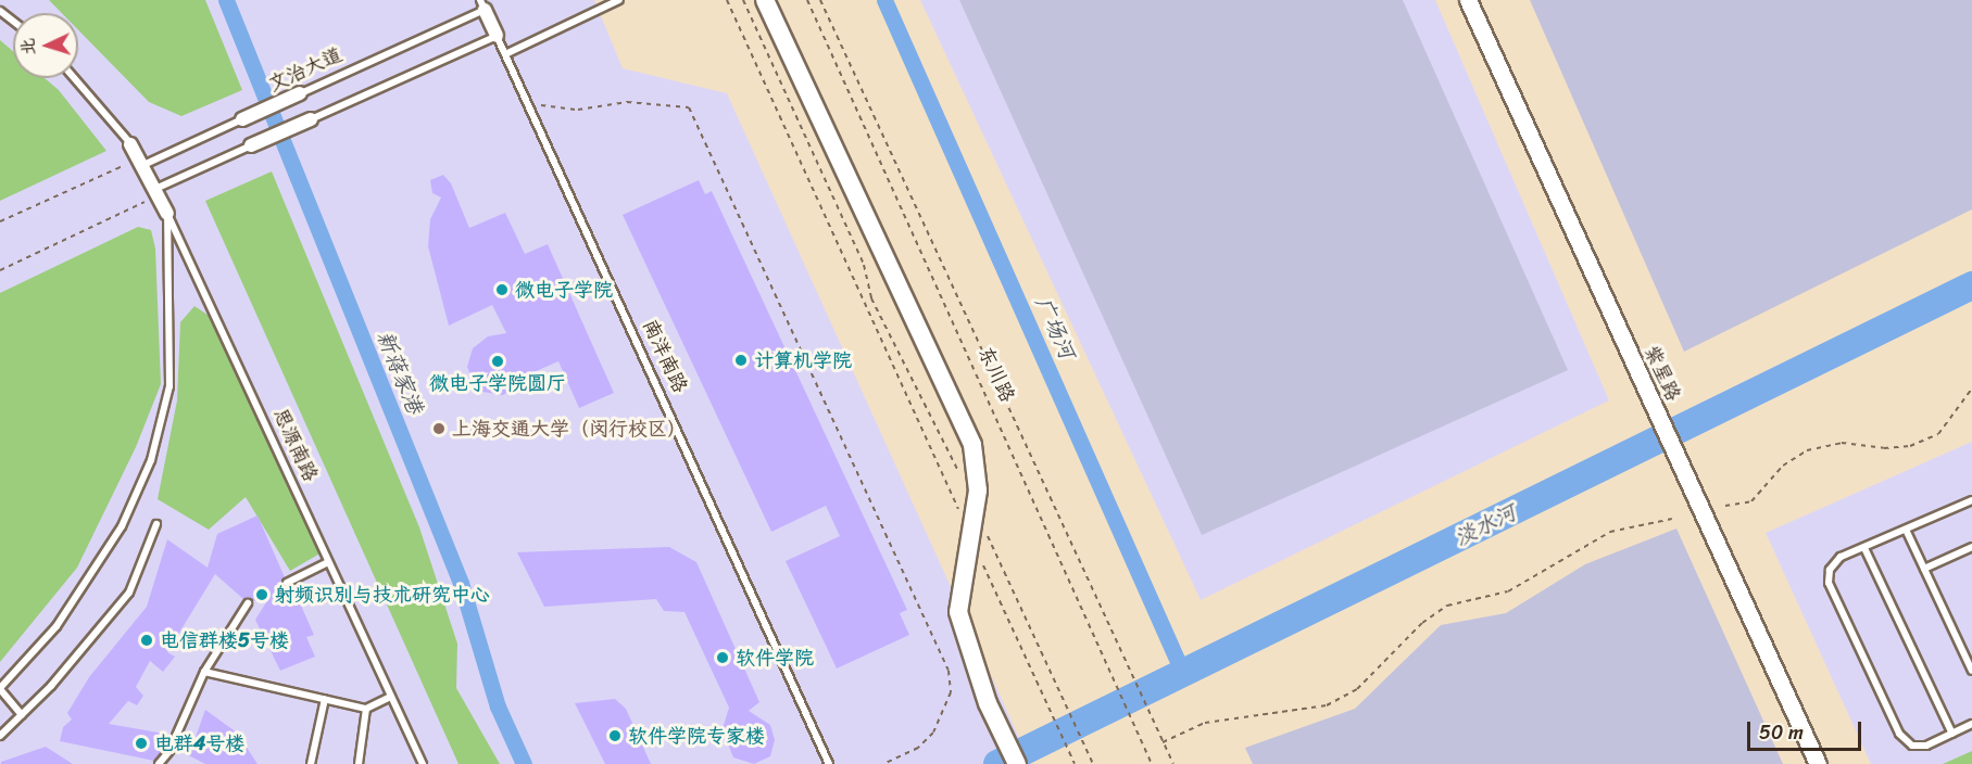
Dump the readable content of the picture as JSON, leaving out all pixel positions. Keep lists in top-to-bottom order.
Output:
{
  "streets": {
    "street": [
      "文治大道",
      "南洋南路",
      "紫星路",
      "思源南路"
    ],
    "path": ["东川路"]
  },
  "crossings": [
    ["文治大道", "南洋南路"],
    ["文治大道", "思源南路"]
  ],
  "water": ["广场河", "新蒋家港", "淡水河"],
  "places": [
    "微电子学院",
    "计算机学院",
    "微电子学院圆厅",
    "上海交通大学（闵行校区）",
    "射频识别与技术研究中心",
    "电信群楼5号楼",
    "软件学院",
    "软件学院专家楼",
    "电群4号楼"
  ],
  "scale_bar": "50 m",
  "north": "left"
}
